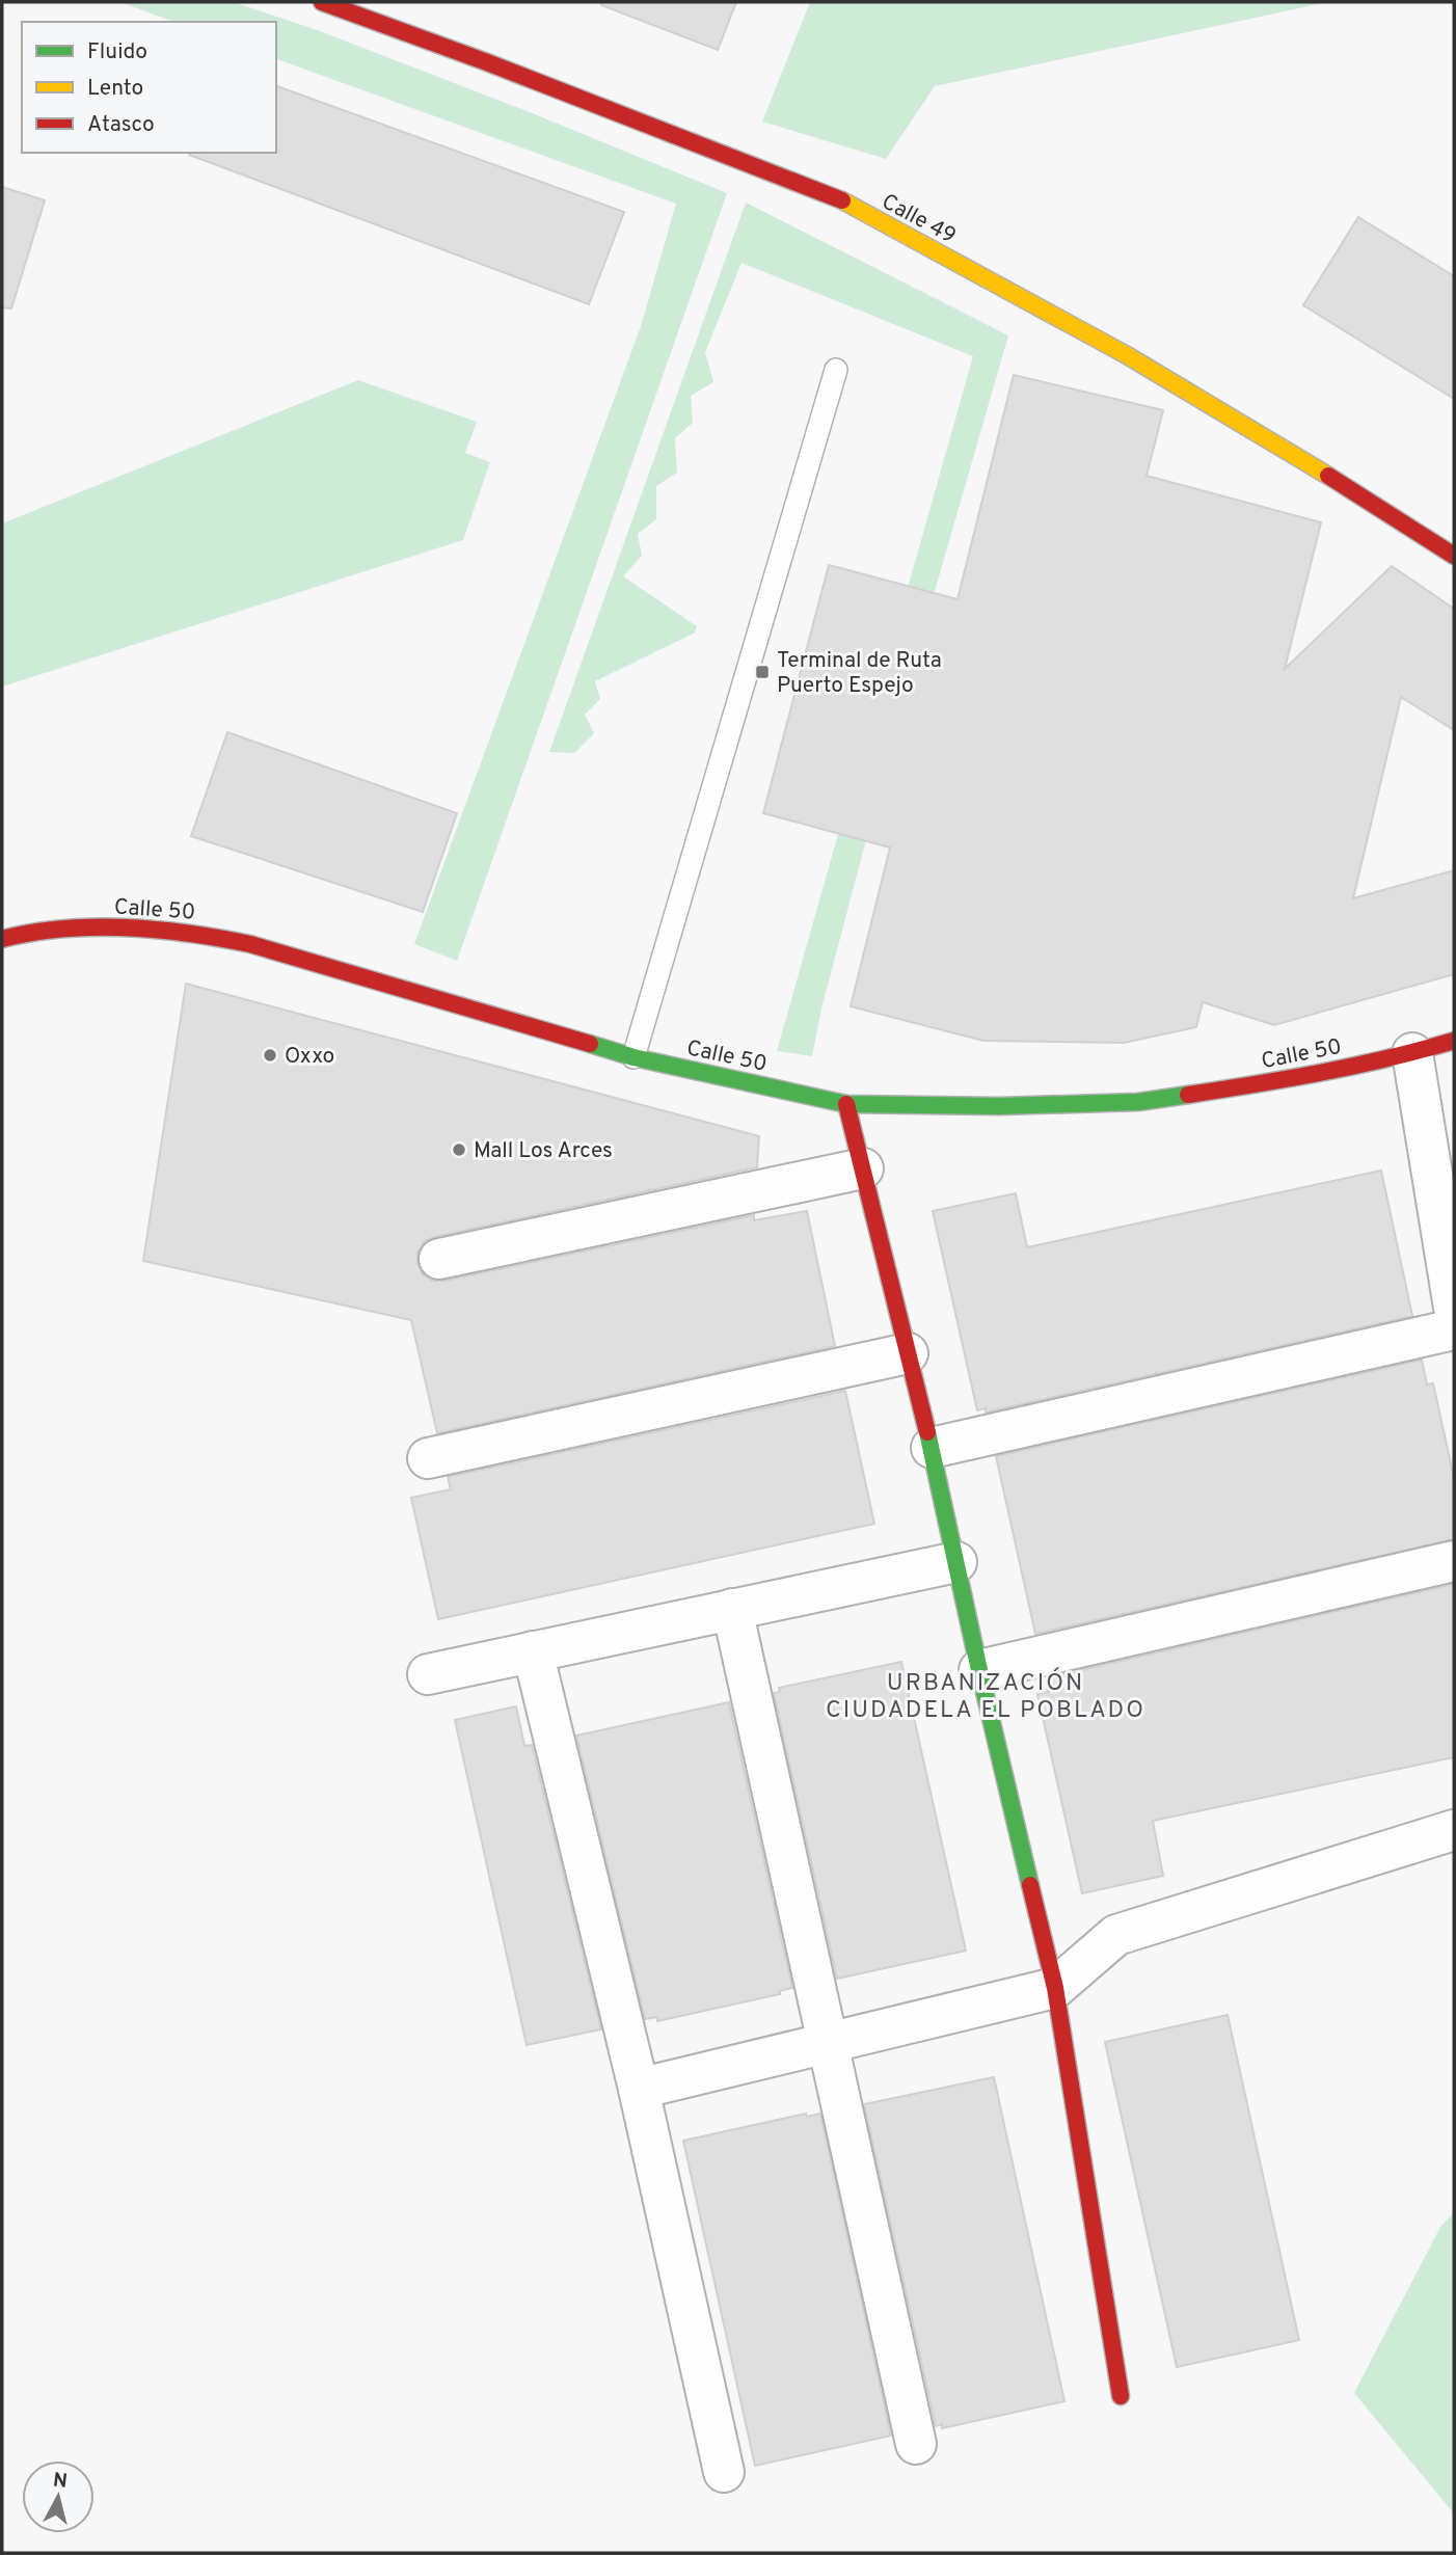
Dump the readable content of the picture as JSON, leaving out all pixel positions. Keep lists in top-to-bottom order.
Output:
{
  "streets": {
    "street": ["Calle 49", "Calle 50"]
  },
  "districts": ["URBANIZACIÓN CIUDADELA EL POBLADO"],
  "places": {
    "transit": ["Terminal de Ruta Puerto Espejo"],
    "other": ["Oxxo", "Mall Los Arces"]
  },
  "legend": ["Fluido", "Lento", "Atasco"],
  "north": "top"
}
